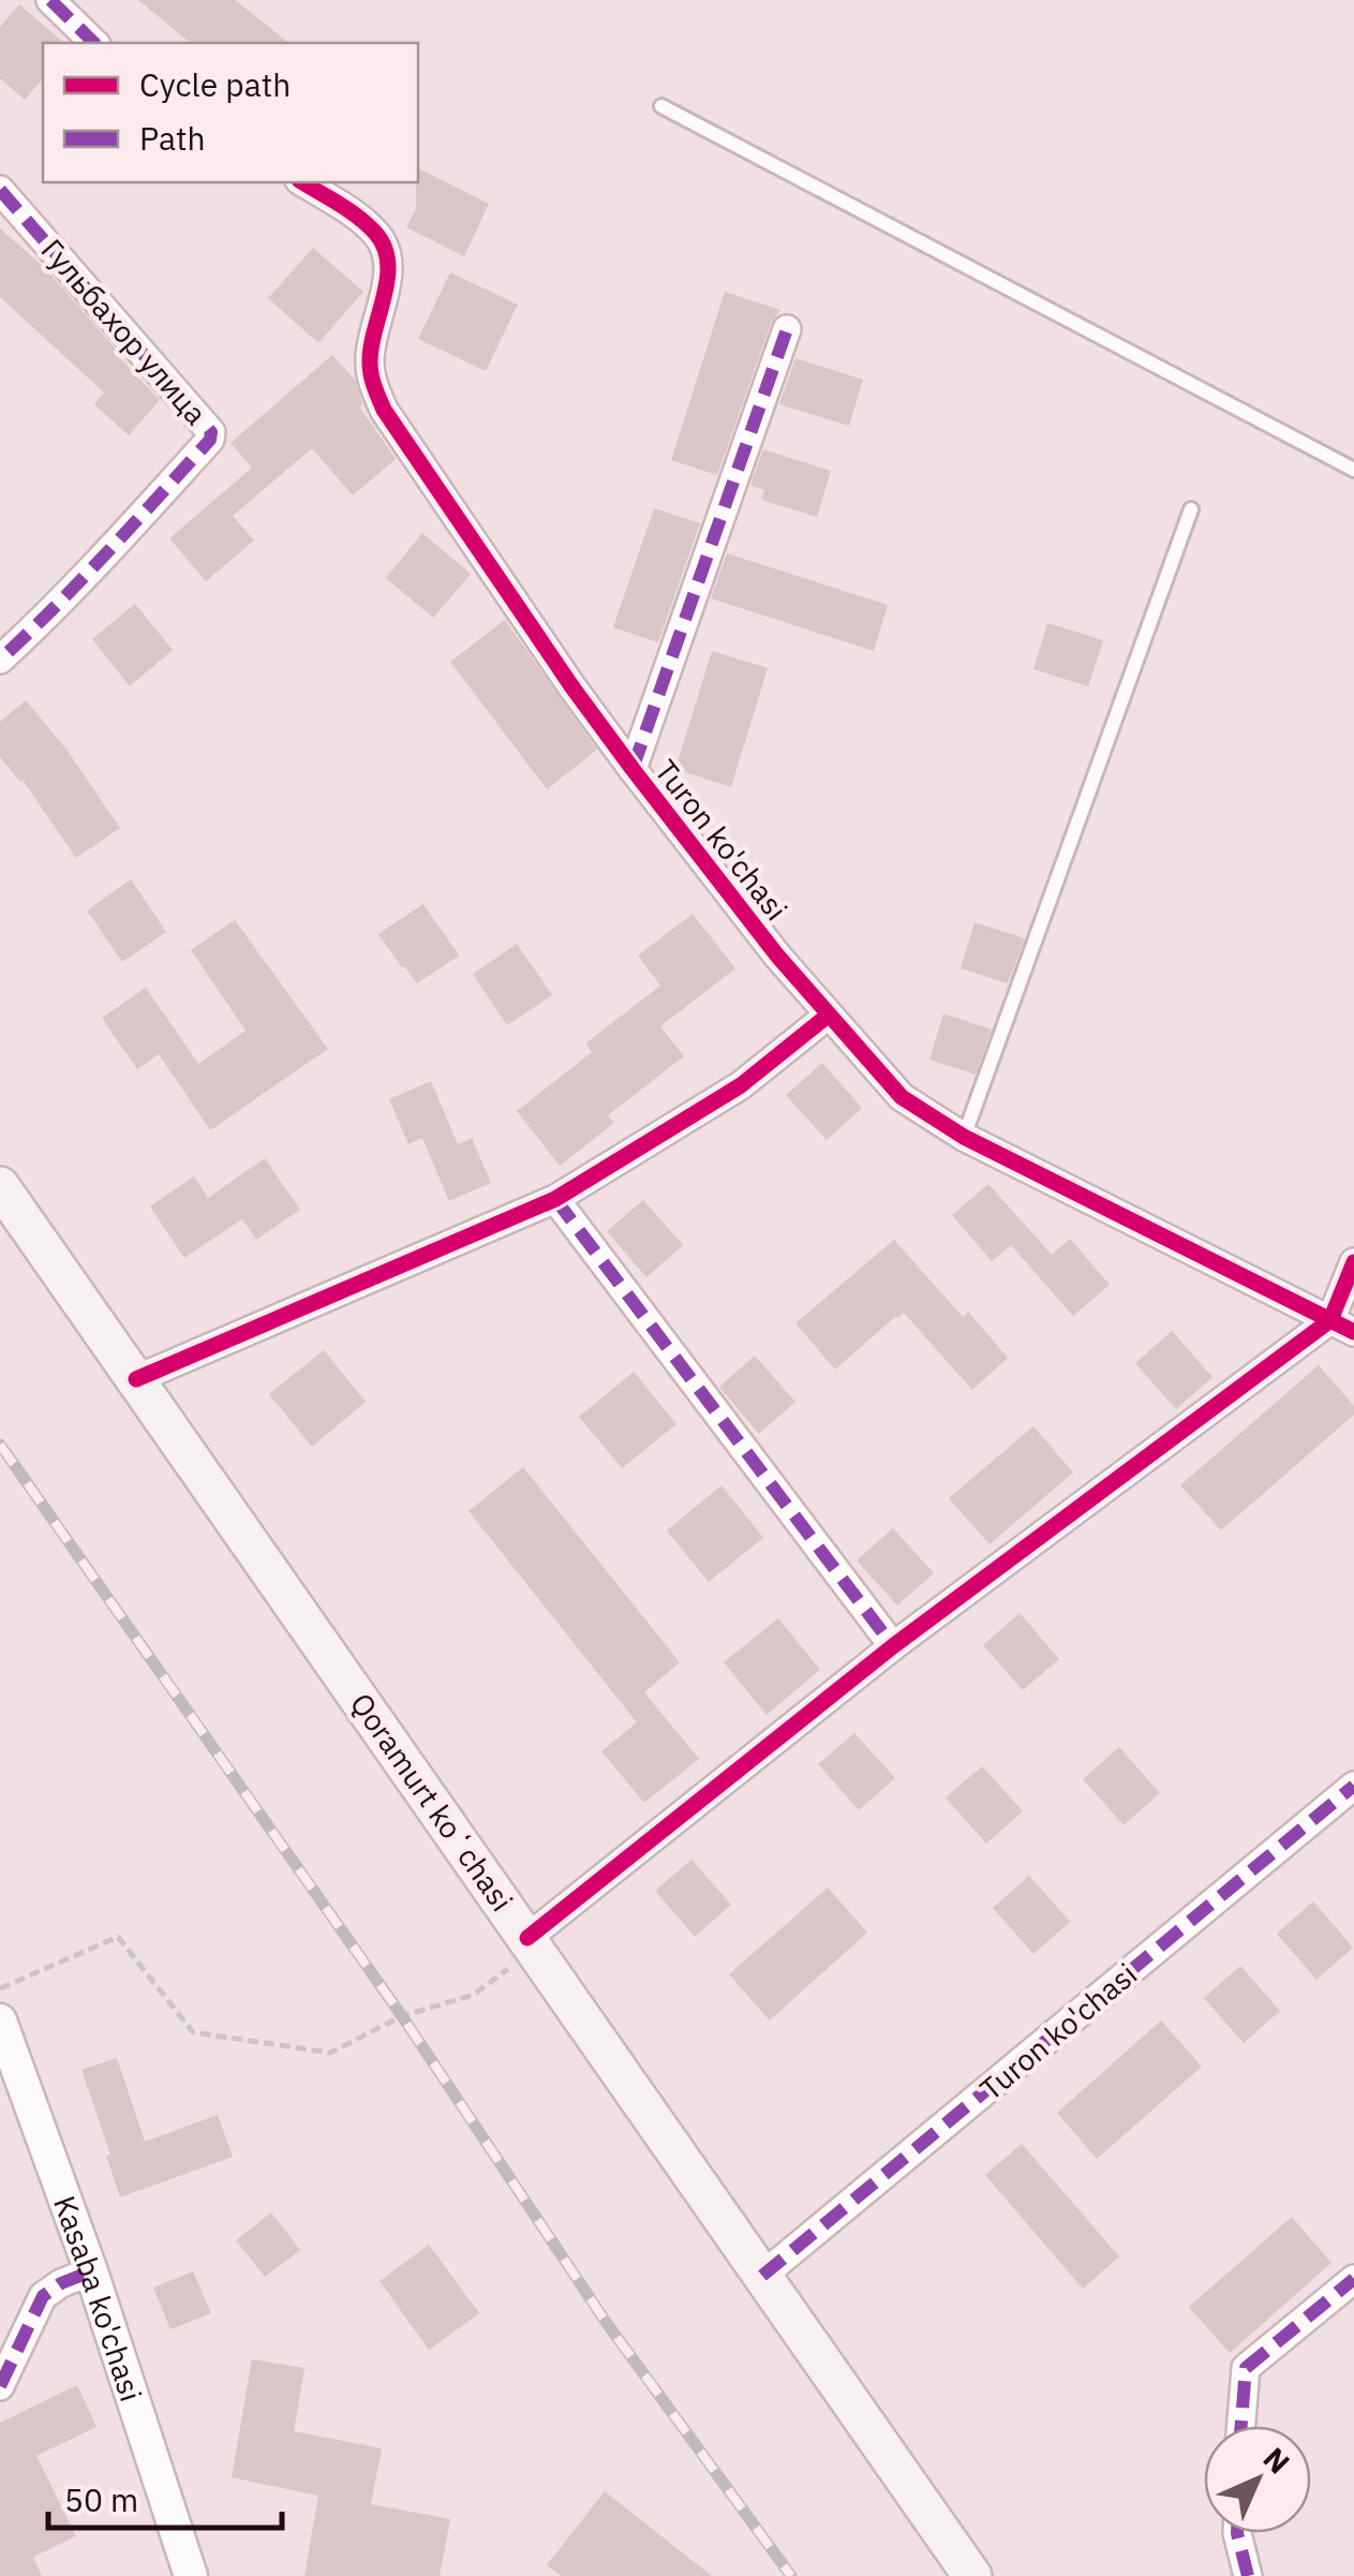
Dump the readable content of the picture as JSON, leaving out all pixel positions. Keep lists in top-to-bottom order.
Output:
{
  "streets": {
    "main road": ["Qoramurt koʻchasi"],
    "street": ["Гульбахор улица", "Turon ko'chasi", "Kasaba ko'chasi"]
  },
  "crossings": [
    ["Turon ko'chasi", "Qoramurt koʻchasi"]
  ],
  "legend": ["Cycle path", "Path"],
  "scale_bar": "50 m",
  "north": "top right"
}
